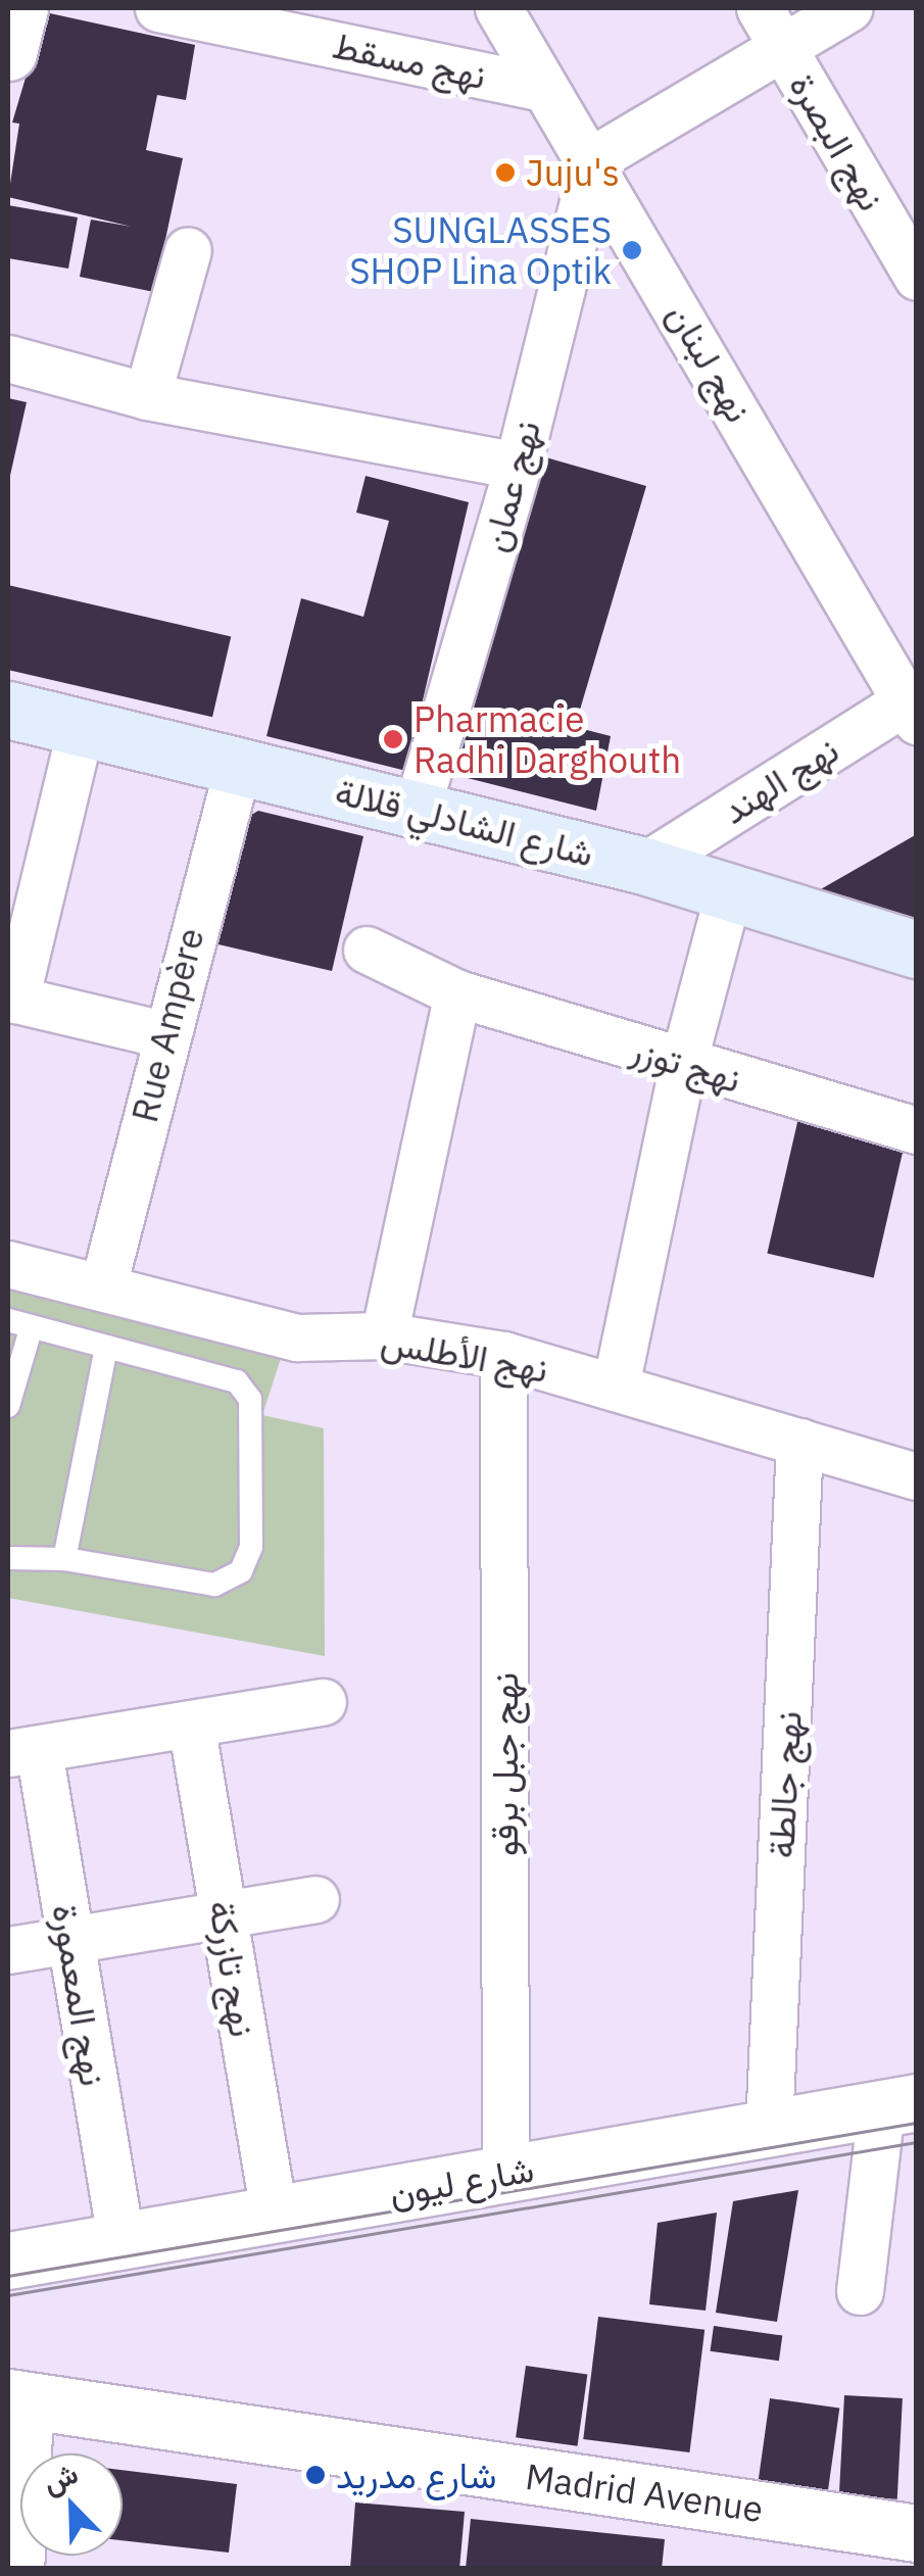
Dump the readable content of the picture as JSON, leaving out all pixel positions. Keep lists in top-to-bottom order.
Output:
{
  "streets": {
    "main road": ["شارع الشادلي قلالة"],
    "street": [
      "نهج مسقط",
      "نهج البصرة",
      "نهج لبنان",
      "نهج عمان",
      "نهج الهند",
      "Rue Ampère",
      "نهج توزر",
      "نهج الأطلس",
      "نهج جبل برقو",
      "نهج جالطة",
      "نهج تازركة",
      "نهج المعمورة",
      "شارع ليون",
      "Madrid Avenue"
    ]
  },
  "crossings": [
    ["نهج مسقط", "نهج لبنان"],
    ["نهج لبنان", "نهج عمان"],
    ["نهج لبنان", "نهج الهند"],
    ["نهج عمان", "شارع الشادلي قلالة"],
    ["نهج الهند", "شارع الشادلي قلالة"],
    ["شارع الشادلي قلالة", "Rue Ampère"],
    ["Rue Ampère", "نهج الأطلس"],
    ["نهج الأطلس", "نهج جبل برقو"],
    ["نهج الأطلس", "نهج جالطة"],
    ["نهج جبل برقو", "شارع ليون"],
    ["نهج جالطة", "شارع ليون"],
    ["نهج تازركة", "شارع ليون"],
    ["نهج المعمورة", "شارع ليون"]
  ],
  "places": [
    "Juju's",
    "SUNGLASSES SHOP Lina Optik",
    "Pharmacie Radhi Darghouth",
    "شارع مدريد"
  ],
  "north": "top left"
}
